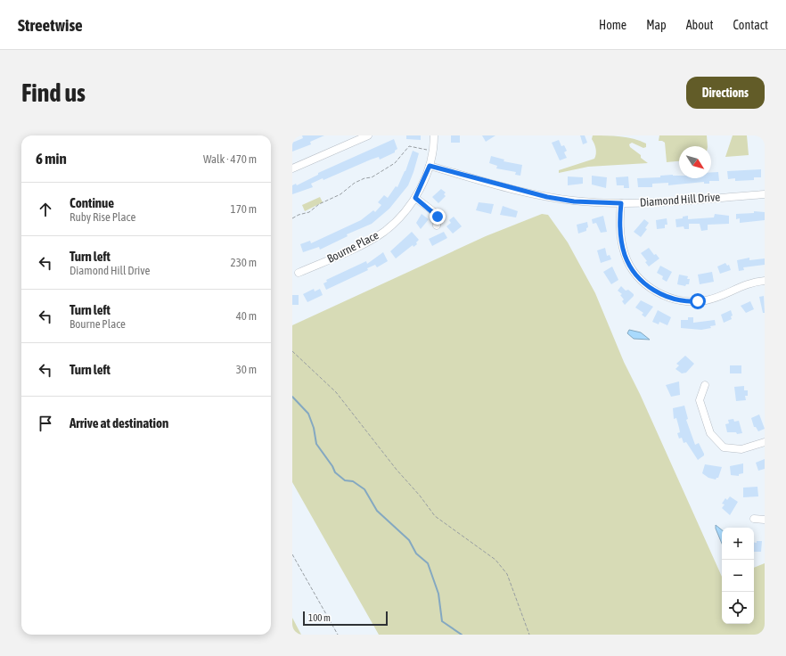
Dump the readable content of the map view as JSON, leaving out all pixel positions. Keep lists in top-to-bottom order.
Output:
{
  "streets": {
    "street": ["Diamond Hill Drive", "Bourne Place"]
  },
  "crossings": [
    ["Diamond Hill Drive", "Bourne Place"]
  ],
  "scale_bar": "100 m",
  "north": "bottom right",
  "page": {
    "header": "Streetwise",
    "nav": [
      "Home",
      "Map",
      "About",
      "Contact"
    ],
    "buttons": "Directions",
    "title": "Find us",
    "heading": ["6 min", "Walk · 470 m"],
    "list": [
      ["Continue", "Ruby Rise Place", "170 m"],
      ["Turn left", "Diamond Hill Drive", "230 m"],
      ["Turn left", "Bourne Place", "40 m"],
      ["Turn left", "30 m"],
      "Arrive at destination"
    ],
    "map_buttons": ["+", "−"],
    "scale": "100 m"
  }
}
